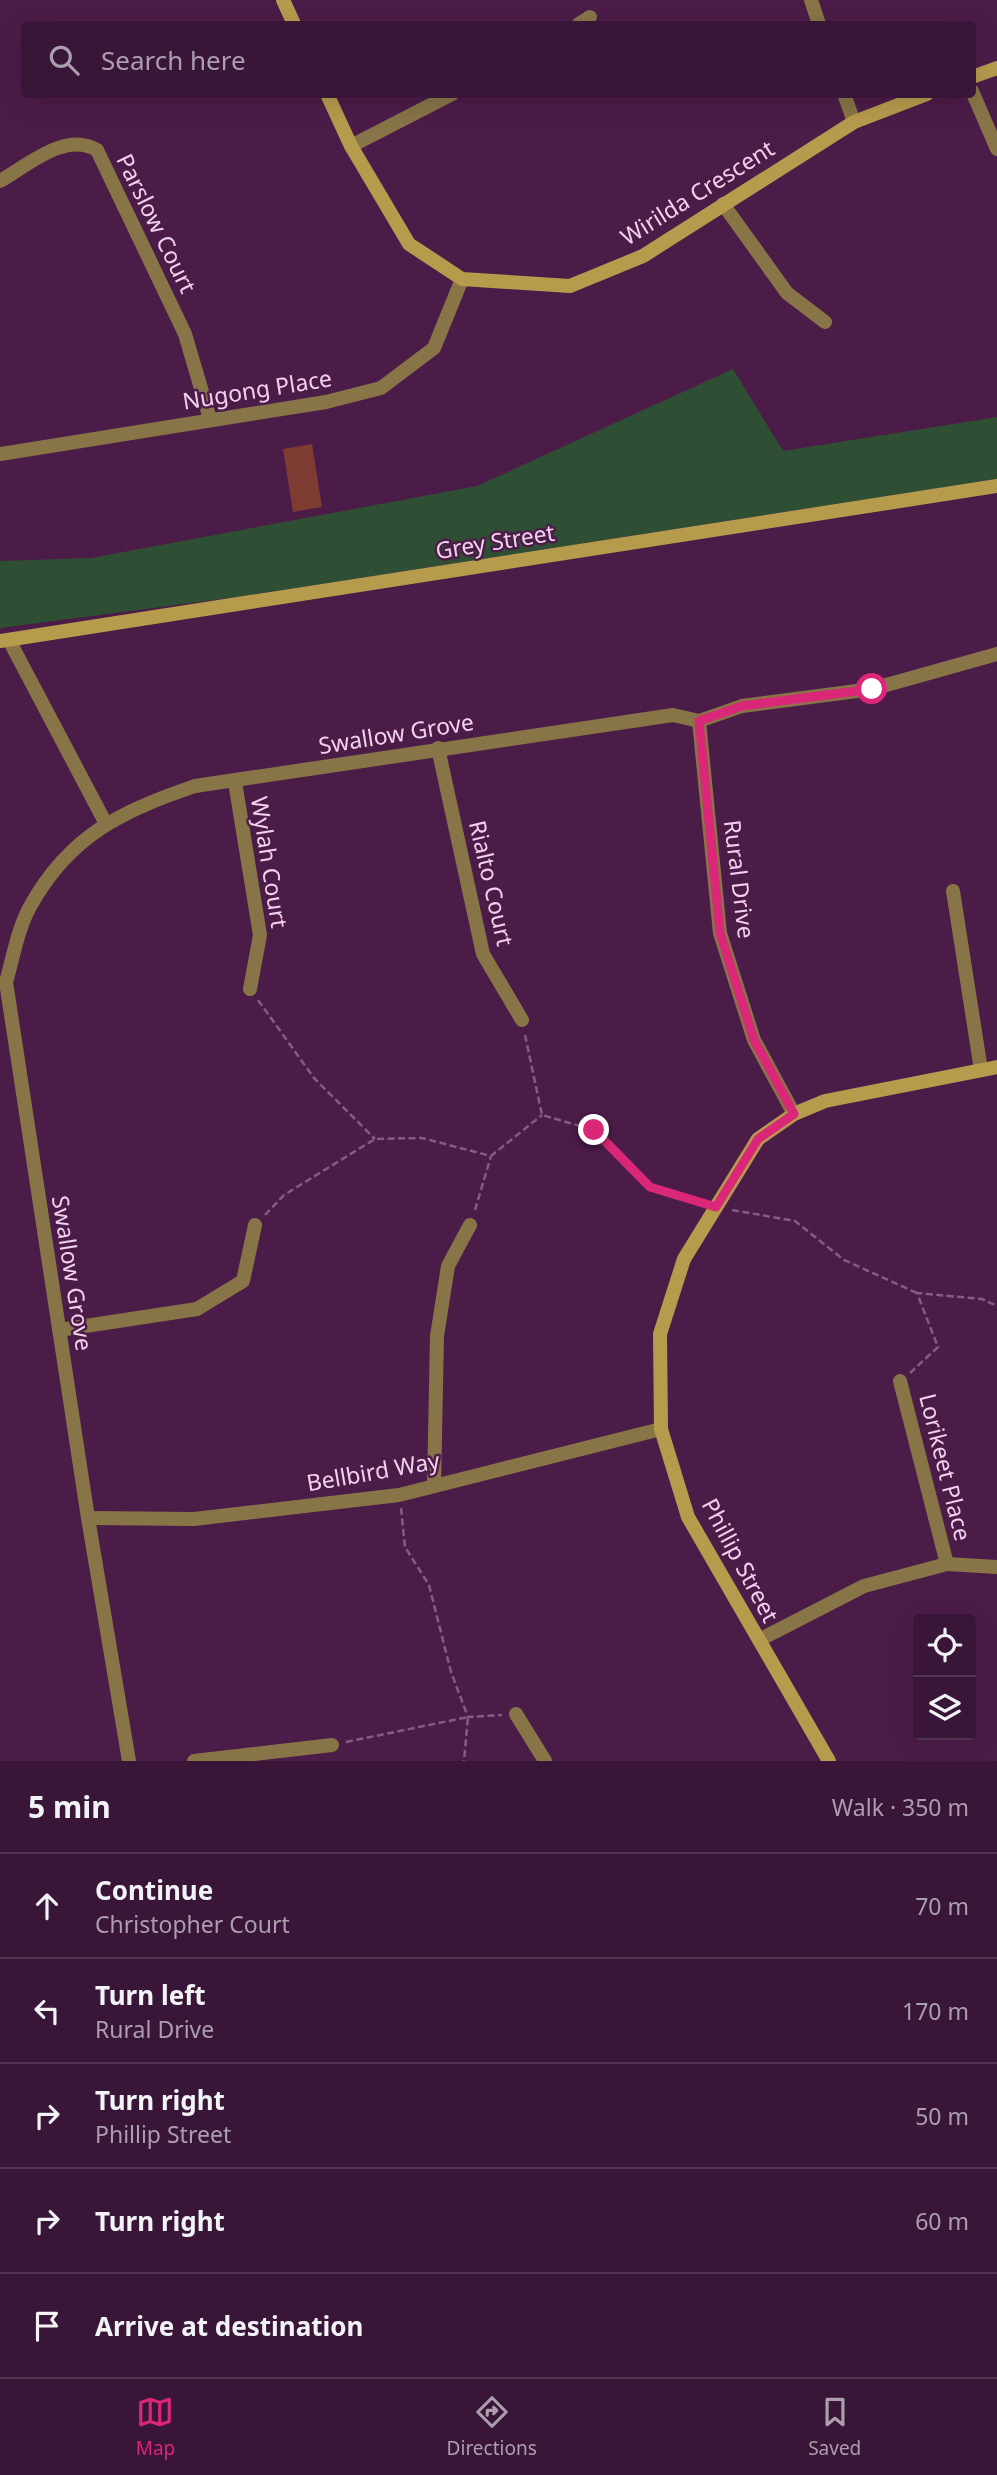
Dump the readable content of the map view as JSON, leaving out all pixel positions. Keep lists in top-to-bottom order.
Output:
{
  "streets": {
    "street": [
      "Wirilda Crescent",
      "Parslow Court",
      "Nugong Place",
      "Grey Street",
      "Swallow Grove",
      "Wylah Court",
      "Rural Drive",
      "Rialto Court",
      "Lorikeet Place",
      "Bellbird Way",
      "Phillip Street"
    ]
  },
  "crossings": [
    ["Wirilda Crescent", "Nugong Place"],
    ["Parslow Court", "Nugong Place"],
    ["Swallow Grove", "Wylah Court"],
    ["Swallow Grove", "Rural Drive"],
    ["Swallow Grove", "Rialto Court"],
    ["Swallow Grove", "Bellbird Way"],
    ["Rural Drive", "Phillip Street"],
    ["Bellbird Way", "Phillip Street"]
  ],
  "page": {
    "search": "Search here",
    "heading": ["5 min", "Walk · 350 m"],
    "list": [
      ["Continue", "Christopher Court", "70 m"],
      ["Turn left", "Rural Drive", "170 m"],
      ["Turn right", "Phillip Street", "50 m"],
      ["Turn right", "60 m"],
      "Arrive at destination"
    ],
    "nav": ["Map", "Directions", "Saved"]
  }
}
